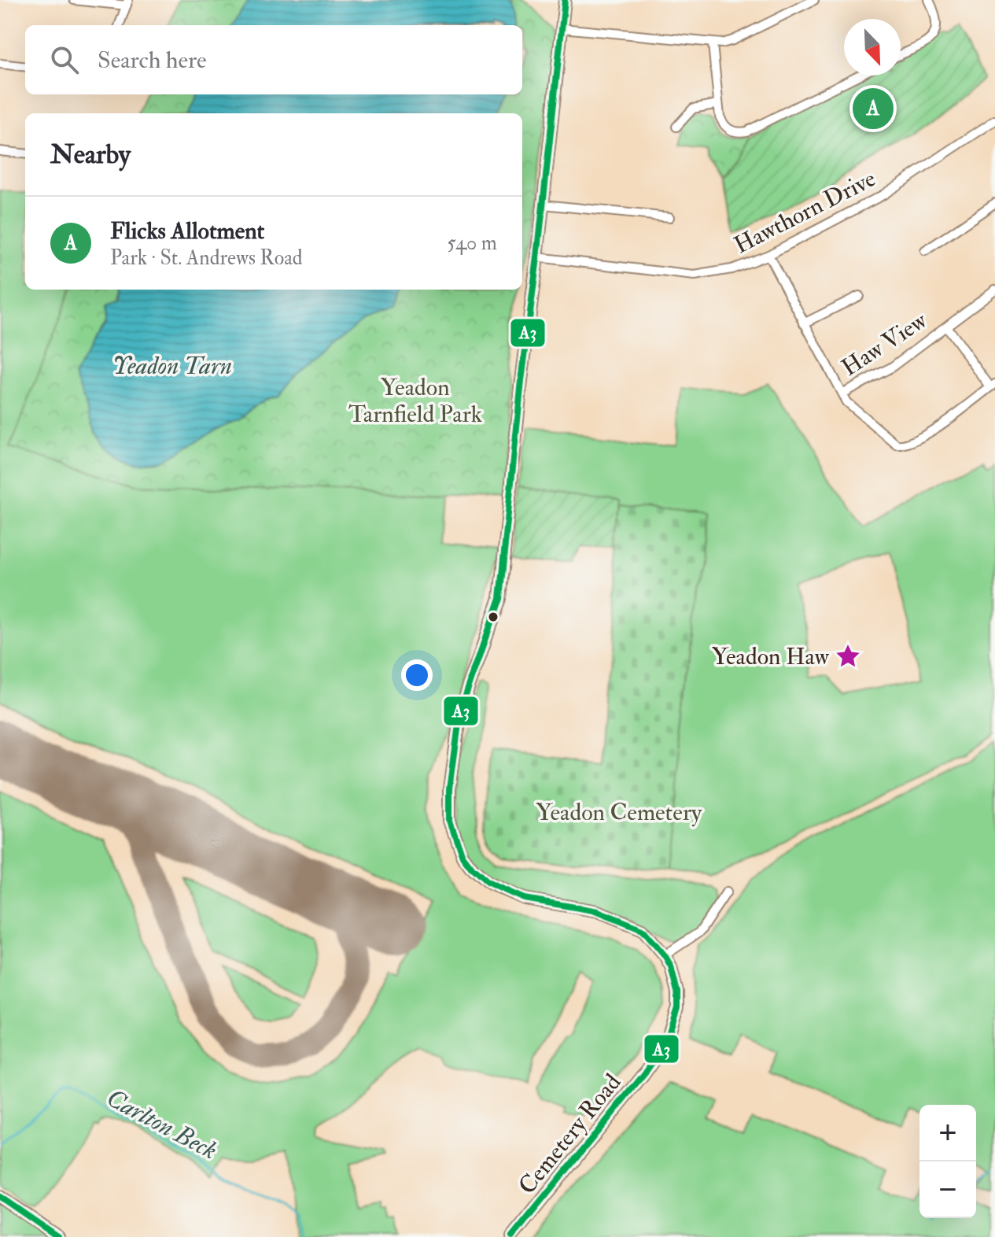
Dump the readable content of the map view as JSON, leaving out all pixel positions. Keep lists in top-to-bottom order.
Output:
{
  "streets": {
    "street": ["Hawthorn Drive", "Haw View", "Cemetery Road"]
  },
  "crossings": [
    ["Hawthorn Drive", "Cemetery Road"]
  ],
  "water": ["Yeadon Tarn", "Carlton Beck"],
  "parks": ["Yeadon Tarnfield Park", "Yeadon Cemetery"],
  "places": {
    "place": ["Yeadon Haw"]
  },
  "lines": ["transit line A3"],
  "north": "bottom right",
  "page": {
    "search": "Search here",
    "pins": "A",
    "heading": "Nearby",
    "list": [
      {
        "mark": "A",
        "name": "Flicks Allotment",
        "note": "Park · St. Andrews Road",
        "value": "540 m"
      }
    ],
    "map_buttons": ["+", "−"]
  }
}
